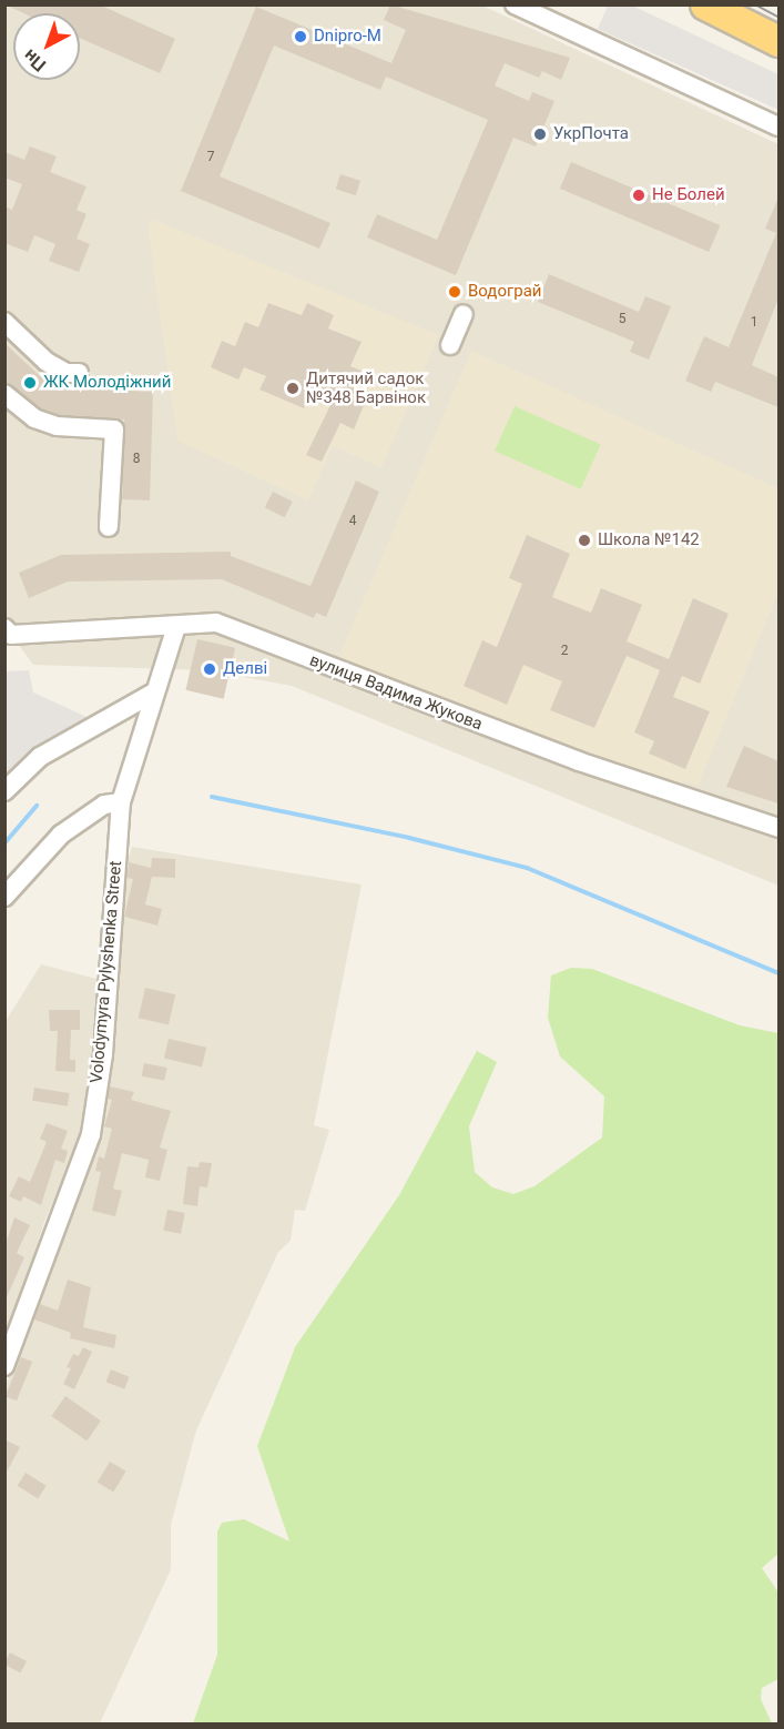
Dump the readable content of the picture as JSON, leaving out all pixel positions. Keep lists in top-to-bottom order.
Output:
{
  "streets": {
    "street": ["вулиця Вадима Жукова", "Volodymyra Pylyshenka Street"]
  },
  "crossings": [
    ["вулиця Вадима Жукова", "Volodymyra Pylyshenka Street"]
  ],
  "places": [
    "Dnipro-M",
    "УкрПочта",
    "Не Болей",
    "Водограй",
    "ЖК Молодіжний",
    "Дитячий садок №348 Барвінок",
    "Школа №142",
    "Делві"
  ],
  "house_numbers": [
    "7",
    "5",
    "1",
    "8",
    "4",
    "2"
  ],
  "north": "bottom left"
}
